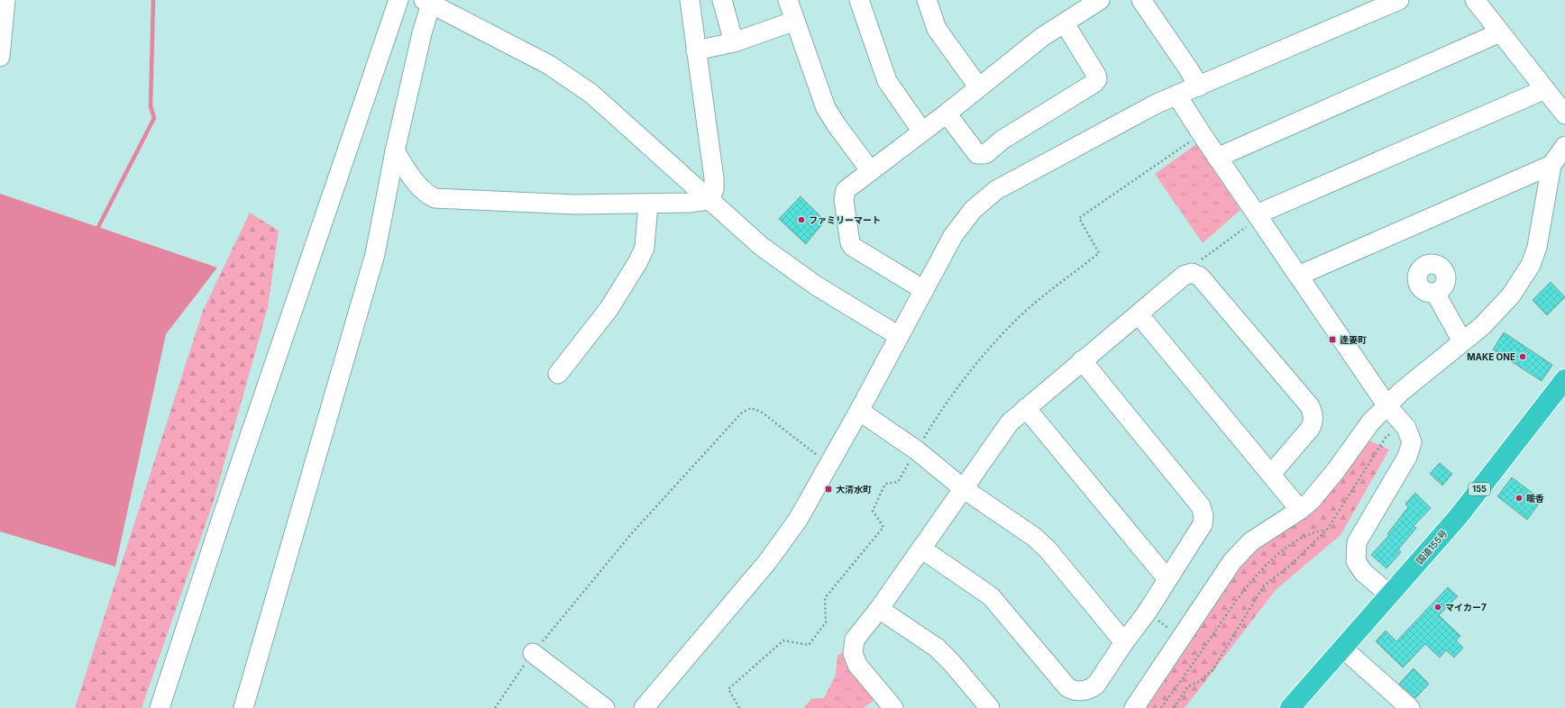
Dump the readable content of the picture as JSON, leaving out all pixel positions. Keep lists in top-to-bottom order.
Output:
{
  "streets": {
    "highway": ["155", "国道155号"]
  },
  "places": {
    "other": [
      "ファミリーマート",
      "MAKE ONE",
      "暖香",
      "マイカー7"
    ],
    "transit": ["逢妻町", "大清水町"]
  }
}
